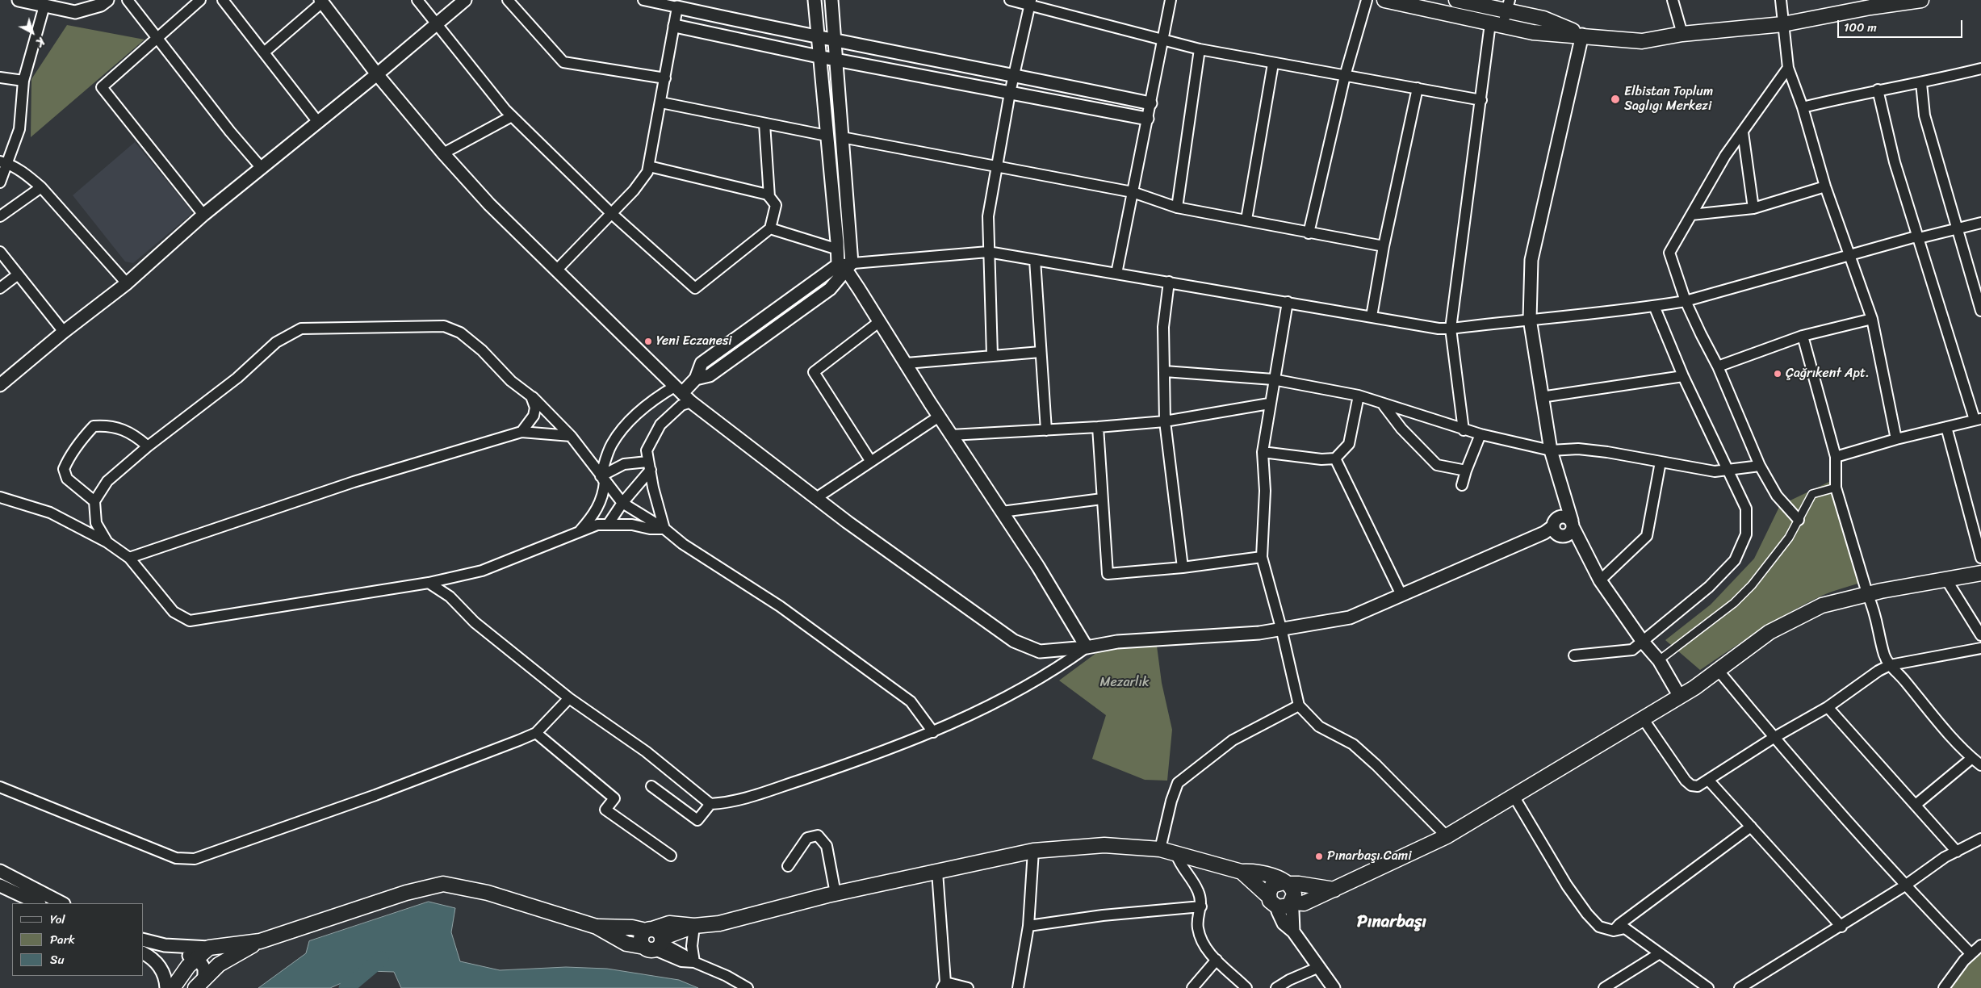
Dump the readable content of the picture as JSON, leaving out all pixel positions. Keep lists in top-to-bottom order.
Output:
{
  "districts": ["Pınarbaşı"],
  "parks": ["Mezarlık"],
  "places": [
    "Elbistan Toplum Saglıgı Merkezi",
    "Yeni Eczanesi",
    "Çağrıkent Apt.",
    "Pınarbaşı Cami"
  ],
  "legend": ["Yol", "Park", "Su"],
  "scale_bar": "100 m",
  "north": "bottom right"
}
